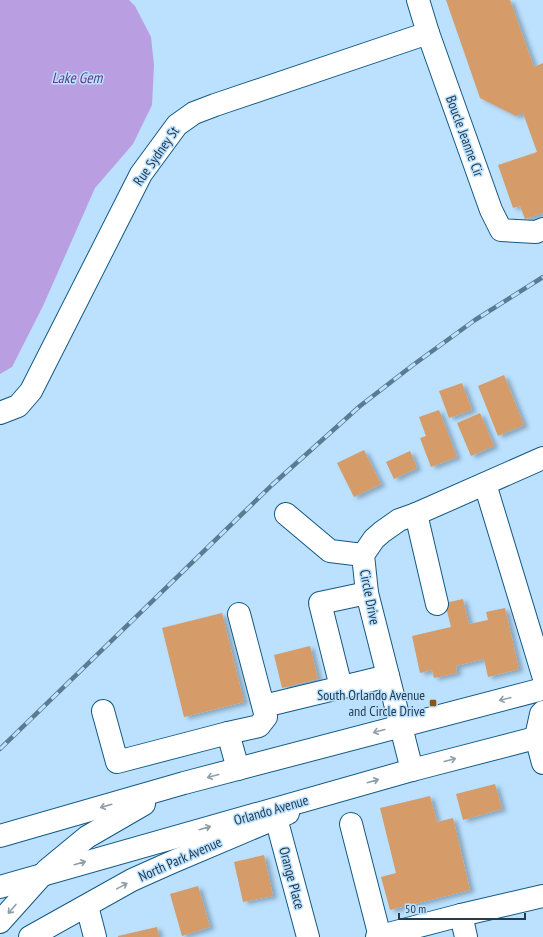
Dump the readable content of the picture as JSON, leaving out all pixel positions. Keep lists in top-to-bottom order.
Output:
{
  "streets": {
    "main road": [
      "Boucle Jeanne Cir",
      "Rue Sydney St",
      "Circle Drive",
      "Orlando Avenue",
      "North Park Avenue",
      "Orange Place"
    ]
  },
  "crossings": [
    ["Boucle Jeanne Cir", "Rue Sydney St"],
    ["Circle Drive", "Orlando Avenue"],
    ["Orlando Avenue", "North Park Avenue"],
    ["North Park Avenue", "Orange Place"]
  ],
  "water": ["Lake Gem"],
  "places": {
    "transit": ["South Orlando Avenue and Circle Drive"]
  },
  "scale_bar": "50 m"
}
